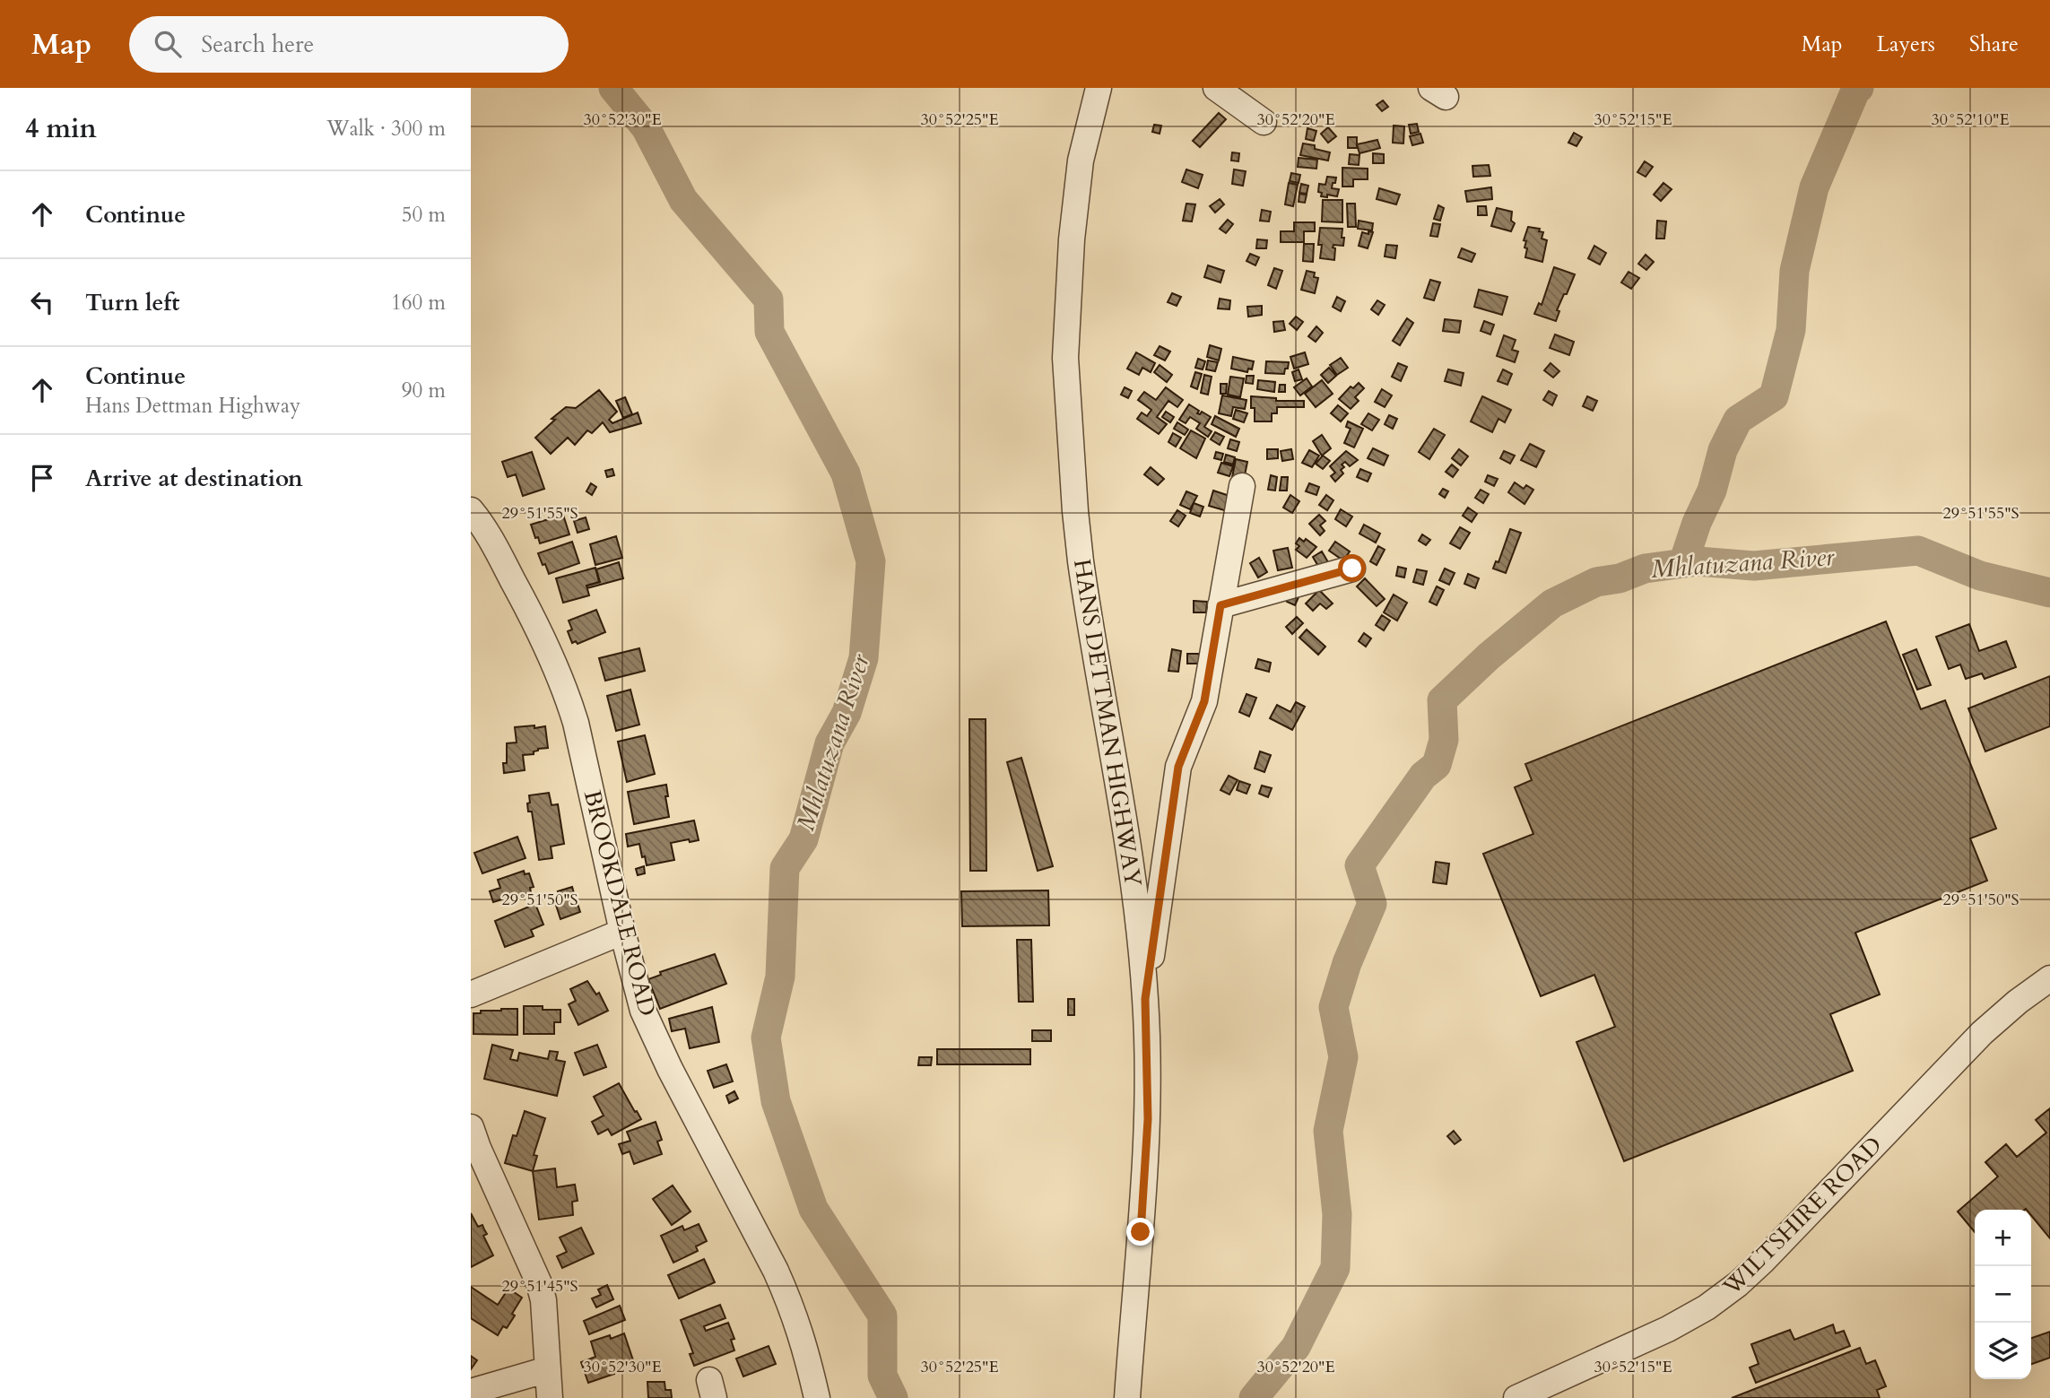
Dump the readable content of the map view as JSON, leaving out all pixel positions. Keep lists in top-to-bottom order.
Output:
{
  "streets": {
    "street": ["HANS DETTMAN HIGHWAY", "BROOKDALE ROAD", "WILTSHIRE ROAD"]
  },
  "water": ["Mhlatuzana River"],
  "page": {
    "header": "Map",
    "search": "Search here",
    "nav": ["Map", "Layers", "Share"],
    "heading": ["4 min", "Walk · 300 m"],
    "list": [
      ["Continue", "50 m"],
      ["Turn left", "160 m"],
      ["Continue", "Hans Dettman Highway", "90 m"],
      "Arrive at destination"
    ],
    "map_buttons": ["+", "−"]
  },
  "coordinates": [
    "30°52'30\"E",
    "30°52'25\"E",
    "30°52'20\"E",
    "30°52'15\"E",
    "30°52'10\"E",
    "29°51'55\"S",
    "29°51'50\"S",
    "29°51'45\"S"
  ]
}
